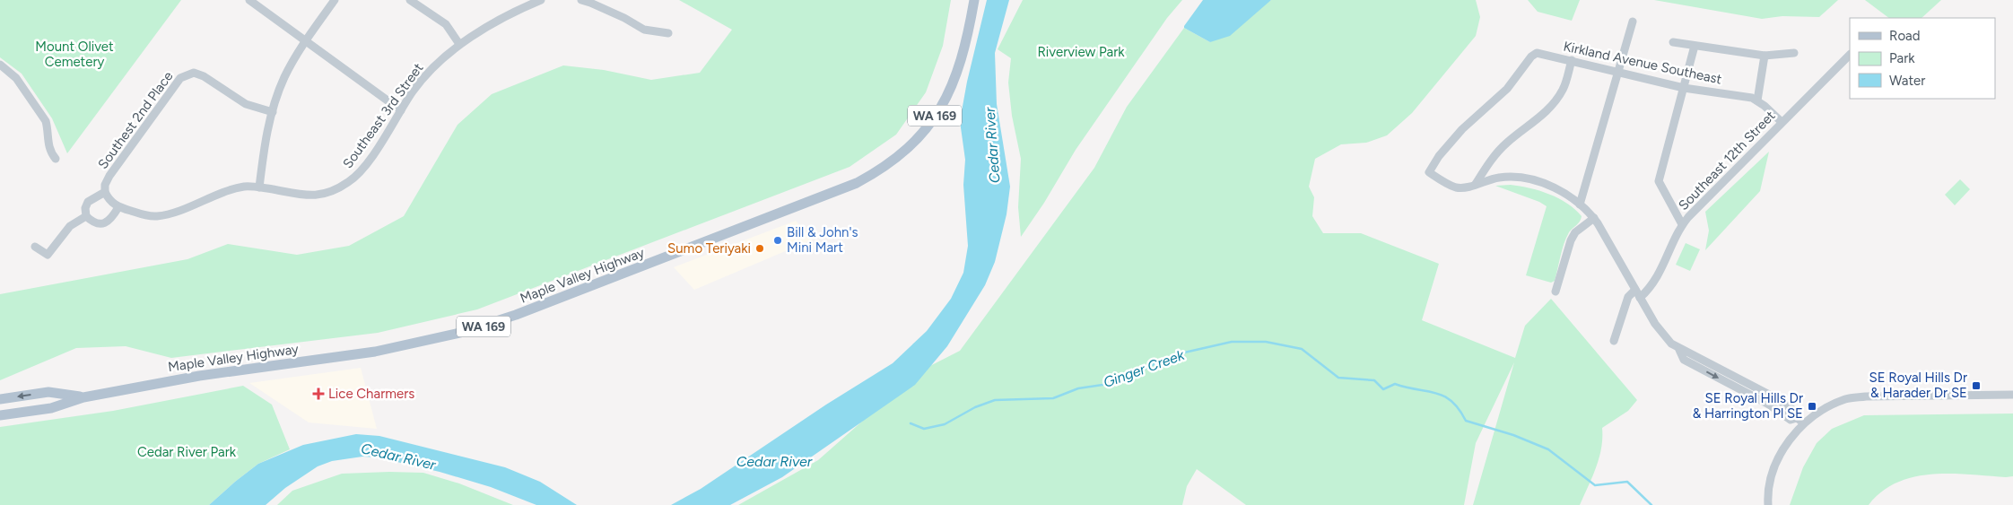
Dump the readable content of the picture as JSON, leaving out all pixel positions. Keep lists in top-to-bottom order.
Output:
{
  "streets": {
    "main road": ["WA 169", "Maple Valley Highway"],
    "street": [
      "Kirkland Avenue Southeast",
      "Southeast 3rd Street",
      "Southest 2nd Place",
      "Southeast 12th Street"
    ]
  },
  "crossings": [
    ["Kirkland Avenue Southeast", "Southeast 12th Street"]
  ],
  "water": ["Cedar River", "Ginger Creek"],
  "parks": ["Mount Olivet Cemetery", "Riverview Park", "Cedar River Park"],
  "places": {
    "other": ["Bill & John's Mini Mart", "Sumo Teriyaki"],
    "transit": ["SE Royal Hills Dr & Harader Dr SE", "SE Royal Hills Dr & Harrington Pl SE"],
    "health": ["Lice Charmers"]
  },
  "legend": ["Road", "Park", "Water"]
}
